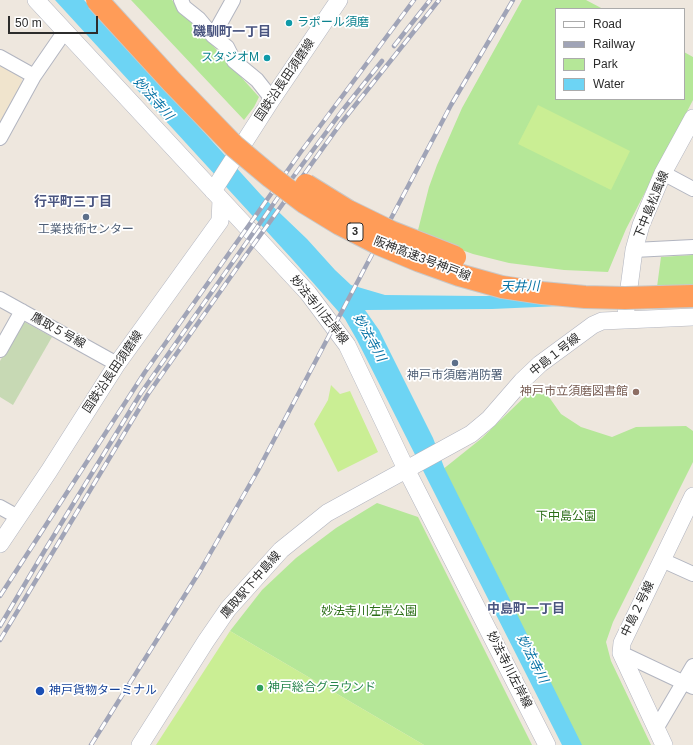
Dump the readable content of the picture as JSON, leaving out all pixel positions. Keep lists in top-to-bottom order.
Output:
{
  "streets": {
    "highway": ["3", "阪神高速3号神戸線"],
    "street": [
      "国鉄沿長田須磨線",
      "下中島松風線",
      "妙法寺川左岸線",
      "鷹取５号線",
      "中島１号線",
      "鷹取駅下中島線",
      "中島２号線"
    ]
  },
  "crossings": [
    ["国鉄沿長田須磨線", "妙法寺川左岸線"],
    ["国鉄沿長田須磨線", "鷹取５号線"],
    ["下中島松風線", "中島１号線"],
    ["妙法寺川左岸線", "中島１号線"],
    ["妙法寺川左岸線", "鷹取駅下中島線"],
    ["中島１号線", "鷹取駅下中島線"]
  ],
  "districts": ["磯馴町一丁目", "行平町三丁目", "中島町一丁目"],
  "water": ["妙法寺川", "天井川"],
  "parks": ["下中島公園", "妙法寺川左岸公園"],
  "places": [
    "ラポール須磨",
    "スタジオM",
    "工業技術センター",
    "神戸市須磨消防署",
    "神戸市立須磨図書館",
    "神戸総合グラウンド",
    "神戸貨物ターミナル"
  ],
  "legend": [
    "Road",
    "Railway",
    "Park",
    "Water"
  ],
  "scale_bar": "50 m"
}
